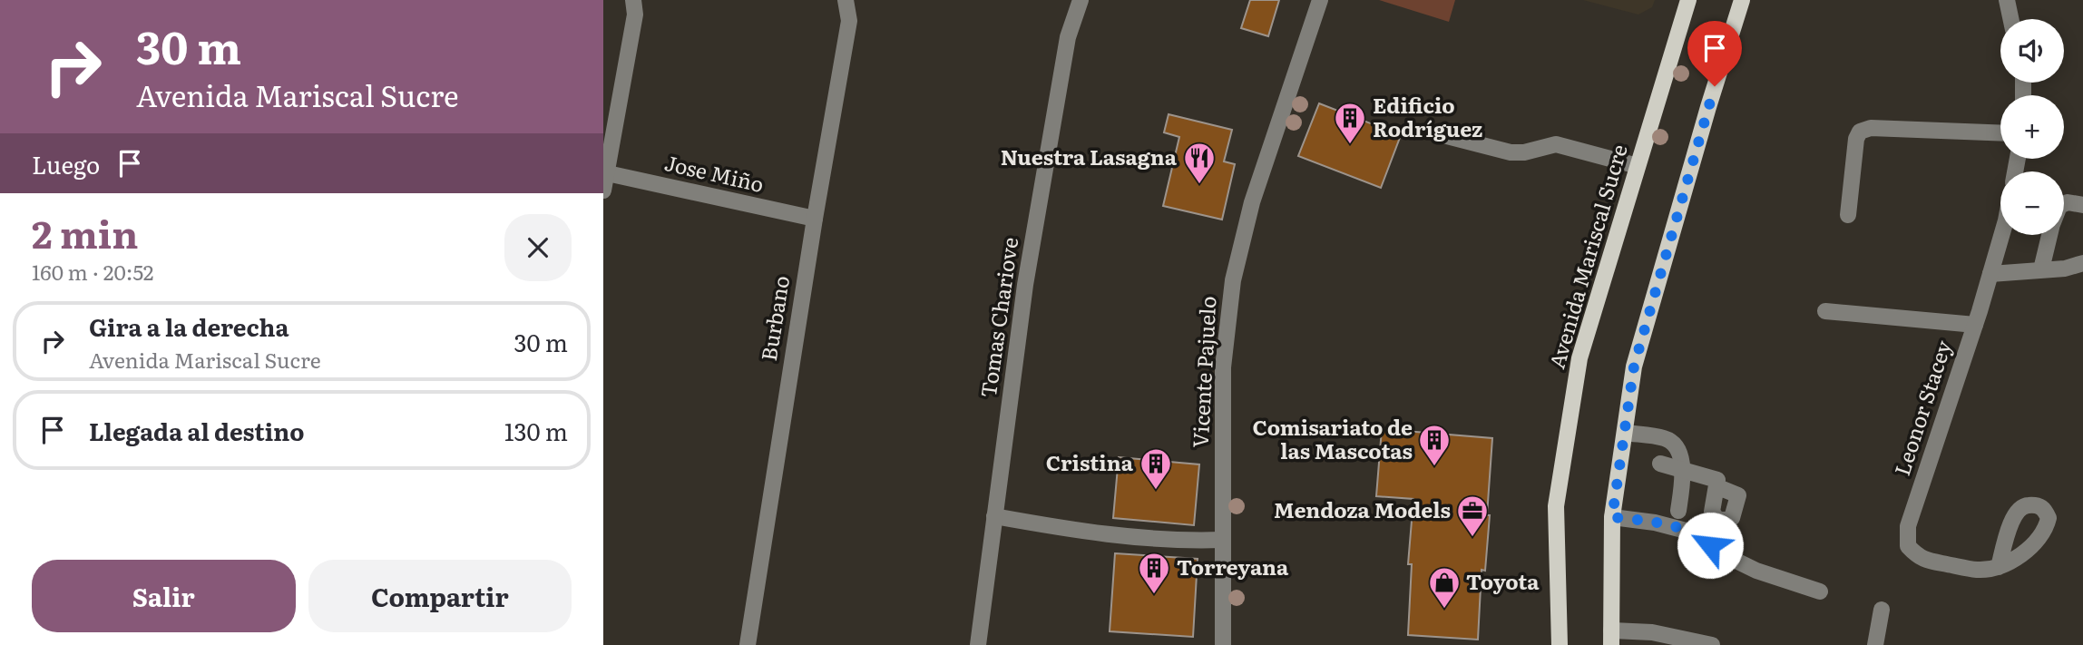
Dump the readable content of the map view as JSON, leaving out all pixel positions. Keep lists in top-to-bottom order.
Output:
{
  "streets": {
    "main road": ["Avenida Mariscal Sucre"],
    "street": [
      "Jose Miño",
      "Tomas Chariove",
      "Burbano",
      "Vicente Pajuelo",
      "Leonor Stacey"
    ]
  },
  "crossings": [
    ["Jose Miño", "Burbano"]
  ],
  "places": {
    "building": [
      "Edificio Rodríguez",
      "Comisariato de las Mascotas",
      "Cristina",
      "Torreyana"
    ],
    "restaurant": ["Nuestra Lasagna"],
    "office": ["Mendoza Models"],
    "shop": ["Toyota"]
  },
  "page": {
    "turn": ["30 m", "Avenida Mariscal Sucre"],
    "map_buttons": ["+", "−"],
    "then": "Luego",
    "heading": ["2 min", "160 m · 20:52"],
    "list": [
      {
        "name": "Gira a la derecha",
        "note": "Avenida Mariscal Sucre",
        "value": "30 m"
      },
      {
        "name": "Llegada al destino",
        "value": "130 m"
      }
    ],
    "buttons": ["Salir", "Compartir"]
  }
}
